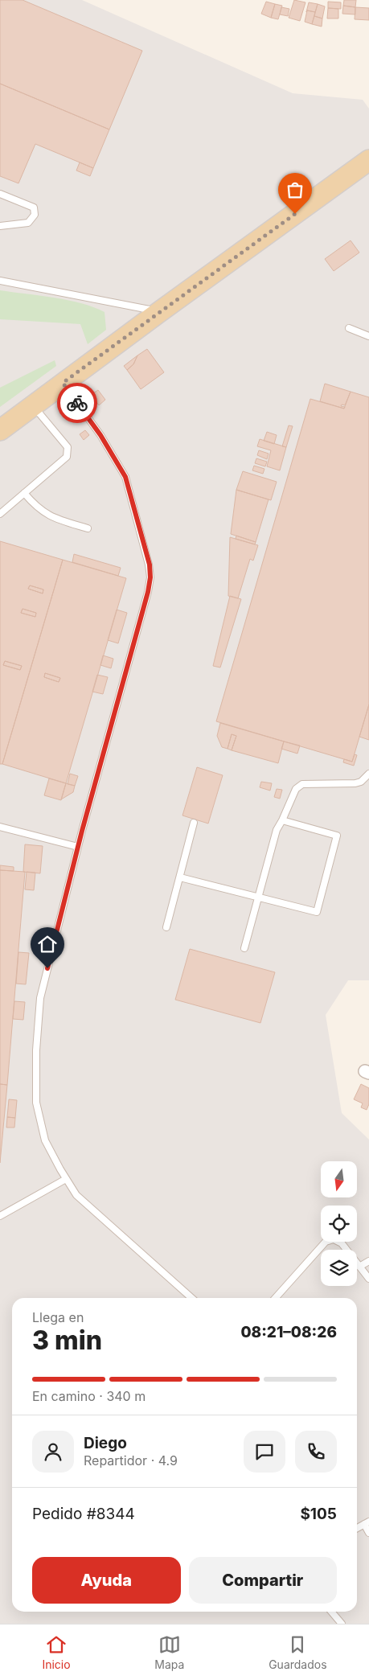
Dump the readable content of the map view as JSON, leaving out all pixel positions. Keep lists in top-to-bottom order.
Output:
{
  "north": "bottom",
  "page": {
    "heading": ["3 min", "Llega en", "08:21–08:26"],
    "panel": [
      "Diego",
      "Repartidor · 4.9",
      "Pedido #8344",
      "$105"
    ],
    "bar": "En camino · 340 m",
    "buttons": ["Ayuda", "Compartir"],
    "tabs": ["Inicio", "Mapa", "Guardados"]
  }
}
